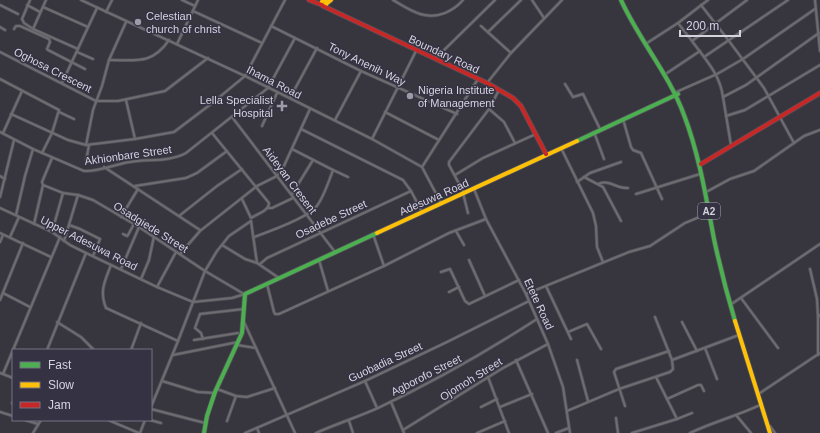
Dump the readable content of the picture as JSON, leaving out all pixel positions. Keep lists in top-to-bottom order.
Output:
{
  "streets": {
    "main road": ["Boundary Road", "Adesuwa Road", "A2"],
    "street": [
      "Tony Anenih Way",
      "Oghosa Crescent",
      "Ihama Road",
      "Akhionbare Street",
      "Aideyan Cresent",
      "Osadebe Street",
      "Osadgiede Street",
      "Upper Adesuwa Road",
      "Etete Road",
      "Guobadia Street",
      "Agborofo Street",
      "Ojomoh Street"
    ]
  },
  "crossings": [
    ["Boundary Road", "Adesuwa Road"],
    ["Oghosa Crescent", "Ihama Road"],
    ["Ihama Road", "Akhionbare Street"],
    ["Akhionbare Street", "Aideyan Cresent"],
    ["Aideyan Cresent", "Adesuwa Road"],
    ["Aideyan Cresent", "Osadebe Street"],
    ["Adesuwa Road", "A2"],
    ["Adesuwa Road", "Osadgiede Street"],
    ["Adesuwa Road", "Upper Adesuwa Road"],
    ["Adesuwa Road", "Etete Road"],
    ["Etete Road", "Guobadia Street"],
    ["Etete Road", "Agborofo Street"],
    ["Etete Road", "Ojomoh Street"]
  ],
  "places": {
    "other": ["Celestian church of christ", "Nigeria Institute of Management"],
    "health": ["Lella Specialist Hospital"]
  },
  "legend": ["Fast", "Slow", "Jam"],
  "scale_bar": "200 m"
}
